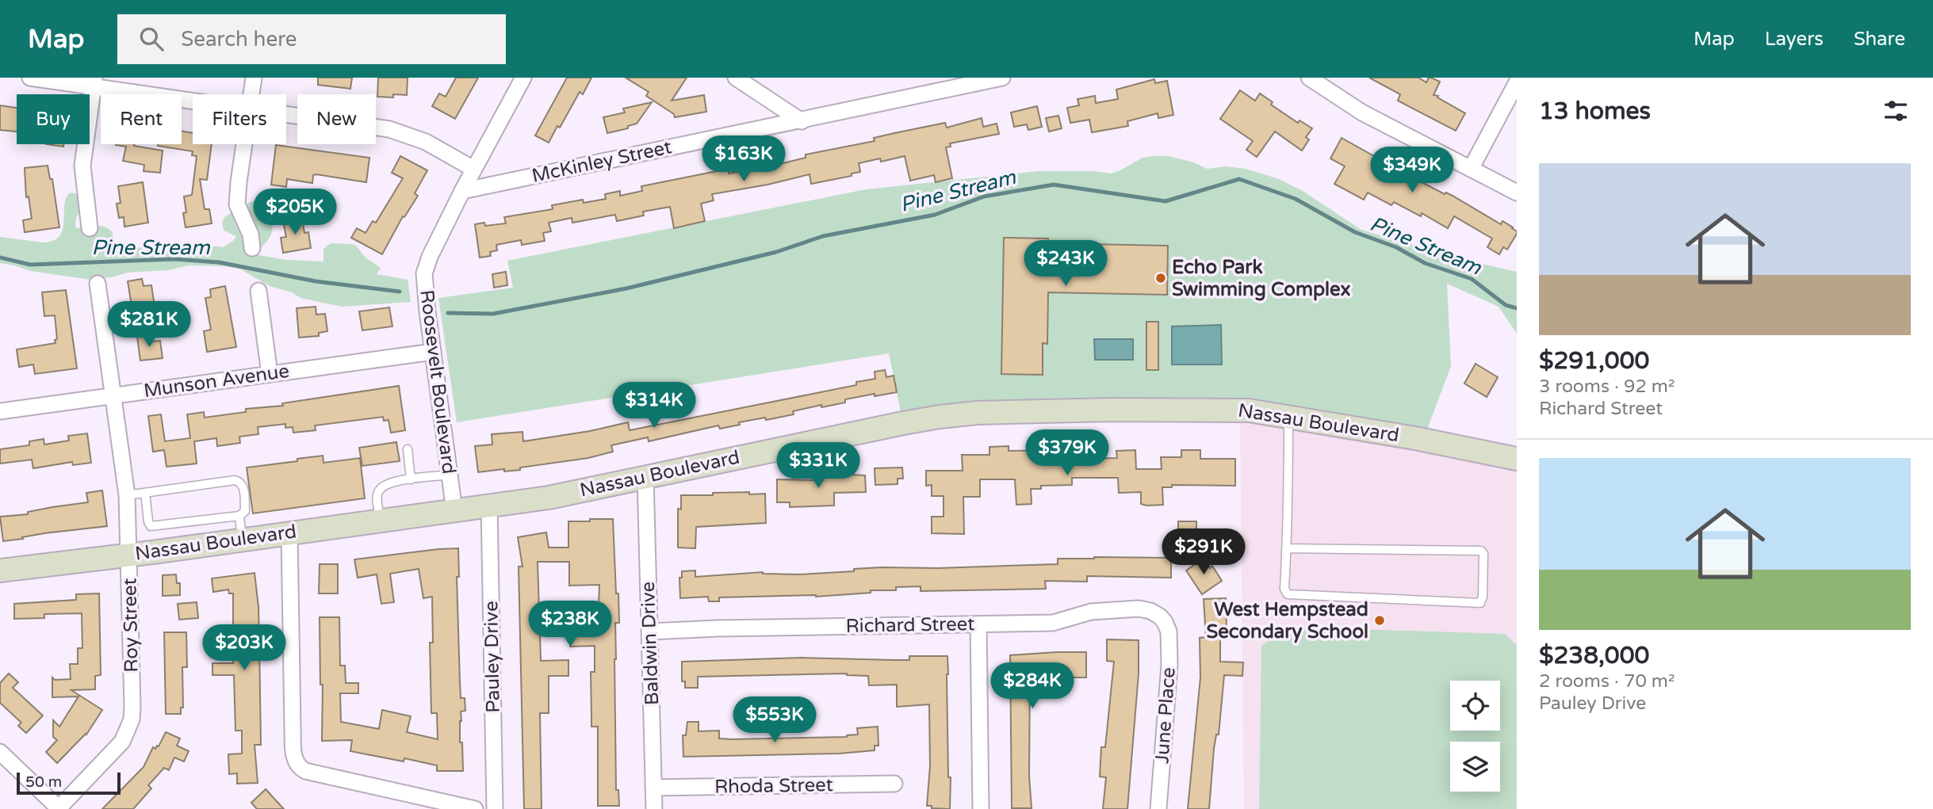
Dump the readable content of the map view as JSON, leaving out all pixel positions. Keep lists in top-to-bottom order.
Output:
{
  "streets": {
    "main road": ["Nassau Boulevard"],
    "street": [
      "McKinley Street",
      "Munson Avenue",
      "Roosevelt Boulevard",
      "Roy Street",
      "Richard Street",
      "Baldwin Drive",
      "Pauley Drive",
      "June Place",
      "Rhoda Street"
    ]
  },
  "crossings": [
    ["McKinley Street", "Roosevelt Boulevard"],
    ["Munson Avenue", "Roosevelt Boulevard"],
    ["Munson Avenue", "Roy Street"],
    ["Roosevelt Boulevard", "Nassau Boulevard"],
    ["Nassau Boulevard", "Roy Street"],
    ["Nassau Boulevard", "Baldwin Drive"],
    ["Nassau Boulevard", "Pauley Drive"],
    ["Richard Street", "Baldwin Drive"],
    ["Richard Street", "June Place"],
    ["Baldwin Drive", "Rhoda Street"]
  ],
  "water": ["Pine Stream"],
  "places": ["Echo Park Swimming Complex", "West Hempstead Secondary School"],
  "scale_bar": "50 m",
  "page": {
    "header": "Map",
    "search": "Search here",
    "nav": ["Map", "Layers", "Share"],
    "heading": "13 homes",
    "chip": [
      "Buy",
      "Rent",
      "Filters",
      "New"
    ],
    "price": [
      "$163K",
      "$349K",
      "$205K",
      "$243K",
      "$281K",
      "$314K",
      "$379K",
      "$331K",
      "$291K",
      "$238K",
      "$203K",
      "$284K",
      "$553K"
    ],
    "list": [
      {
        "name": "$291,000",
        "note": "3 rooms · 92 m² · Richard Street"
      },
      {
        "name": "$238,000",
        "note": "2 rooms · 70 m² · Pauley Drive"
      }
    ],
    "scale": "50 m"
  }
}
